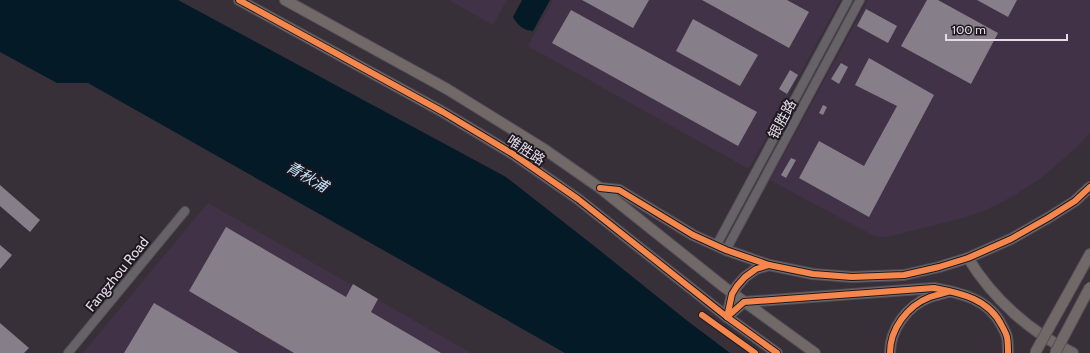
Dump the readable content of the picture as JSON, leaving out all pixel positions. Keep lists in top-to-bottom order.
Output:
{
  "streets": {
    "main road": ["唯胜路"],
    "street": ["银胜路", "Fangzhou Road"]
  },
  "water": ["青秋浦"],
  "scale_bar": "100 m"
}
